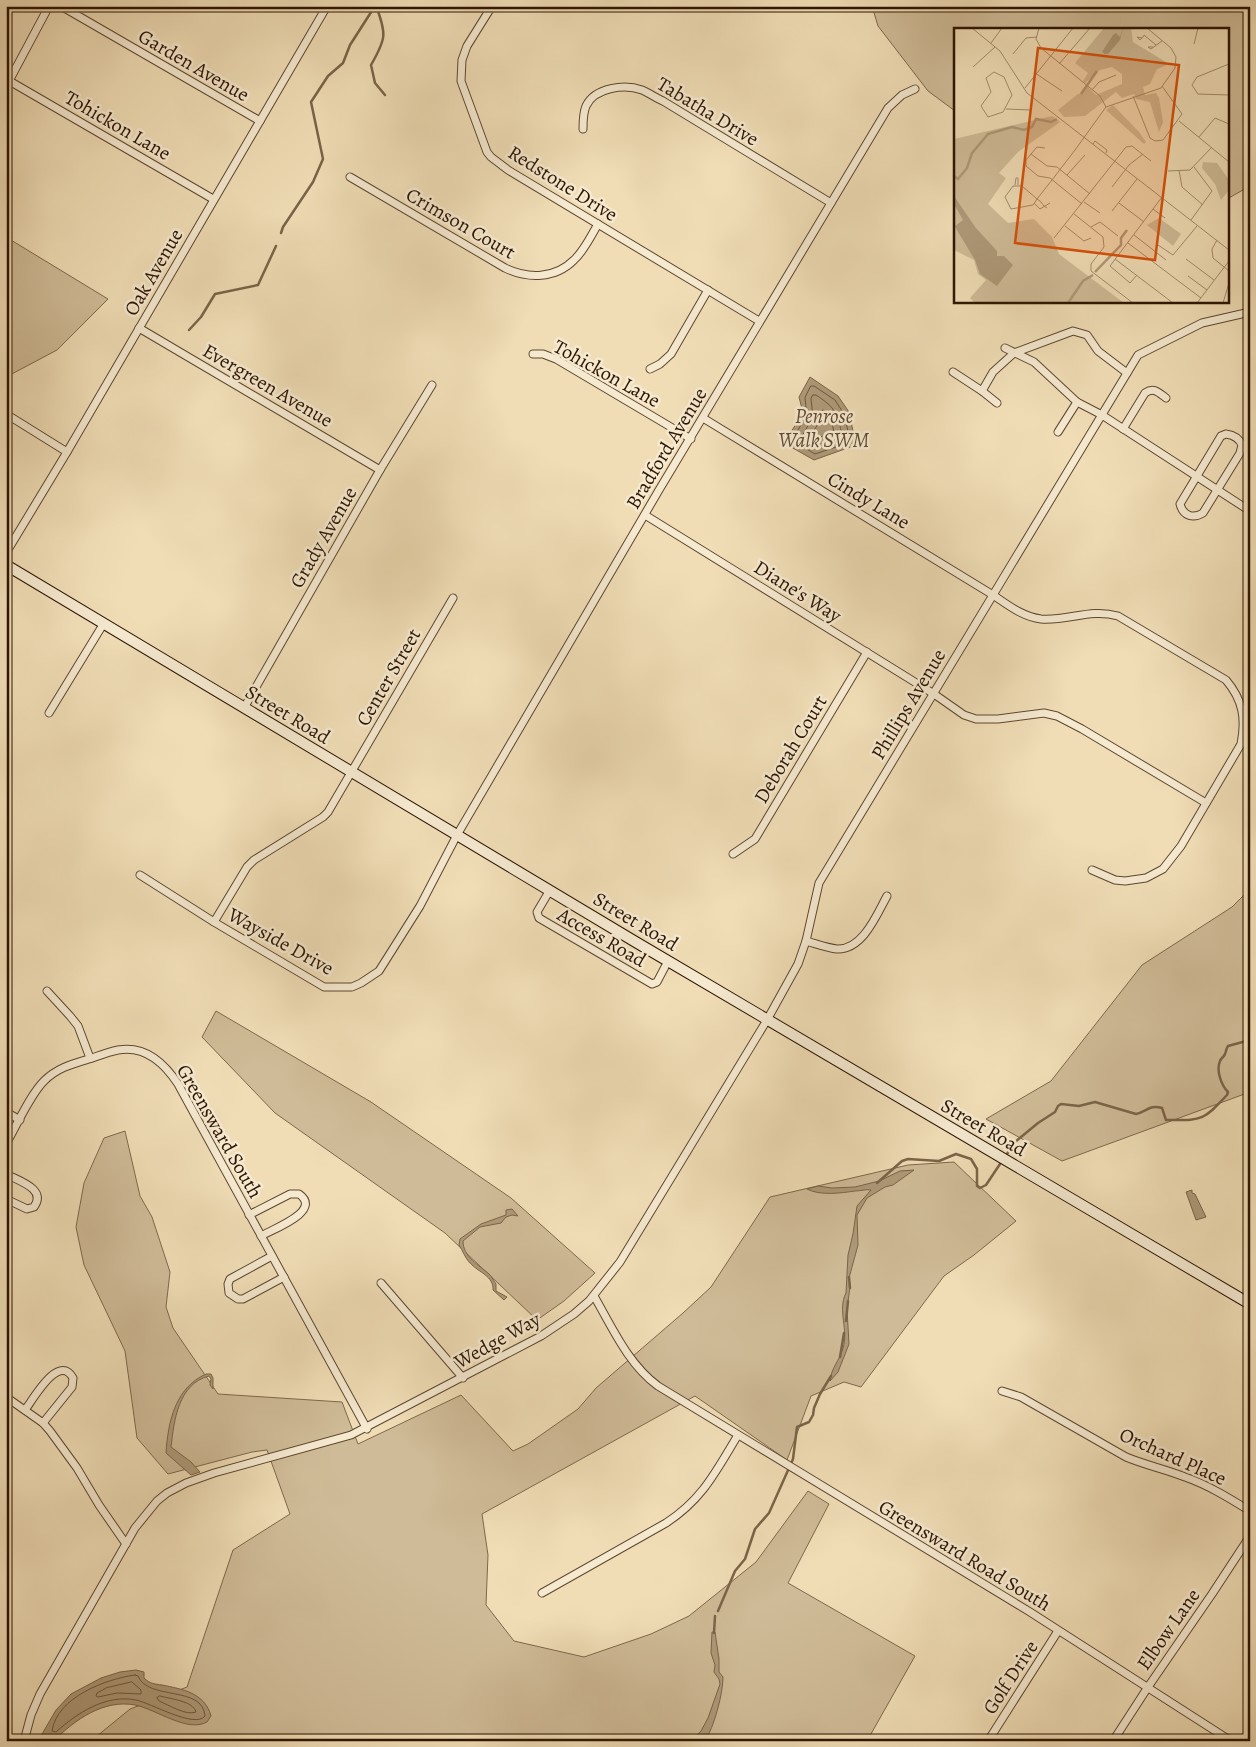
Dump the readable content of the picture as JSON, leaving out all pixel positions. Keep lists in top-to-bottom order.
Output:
{
  "streets": {
    "main road": ["Street Road"],
    "street": [
      "Garden Avenue",
      "Tabatha Drive",
      "Tohickon Lane",
      "Redstone Drive",
      "Crimson Court",
      "Oak Avenue",
      "Evergreen Avenue",
      "Bradford Avenue",
      "Cindy Lane",
      "Grady Avenue",
      "Diane's Way",
      "Center Street",
      "Phillips Avenue",
      "Deborah Court",
      "Access Road",
      "Wayside Drive",
      "Greensward South",
      "Wedge Way",
      "Orchard Place",
      "Greensward Road South",
      "Elbow Lane",
      "Golf Drive"
    ]
  },
  "crossings": [
    ["Garden Avenue", "Oak Avenue"],
    ["Tabatha Drive", "Bradford Avenue"],
    ["Tohickon Lane", "Oak Avenue"],
    ["Tohickon Lane", "Bradford Avenue"],
    ["Redstone Drive", "Crimson Court"],
    ["Redstone Drive", "Bradford Avenue"],
    ["Oak Avenue", "Evergreen Avenue"],
    ["Evergreen Avenue", "Grady Avenue"],
    ["Bradford Avenue", "Cindy Lane"],
    ["Bradford Avenue", "Diane's Way"],
    ["Bradford Avenue", "Street Road"],
    ["Bradford Avenue", "Wayside Drive"],
    ["Cindy Lane", "Phillips Avenue"],
    ["Grady Avenue", "Street Road"],
    ["Diane's Way", "Phillips Avenue"],
    ["Diane's Way", "Deborah Court"],
    ["Center Street", "Street Road"],
    ["Center Street", "Wayside Drive"],
    ["Phillips Avenue", "Street Road"],
    ["Phillips Avenue", "Wedge Way"],
    ["Street Road", "Access Road"],
    ["Street Road", "Wayside Drive"],
    ["Street Road", "Wedge Way"],
    ["Wedge Way", "Greensward Road South"],
    ["Greensward Road South", "Elbow Lane"],
    ["Greensward Road South", "Golf Drive"]
  ],
  "water": ["Penrose Walk SWM"]
}
